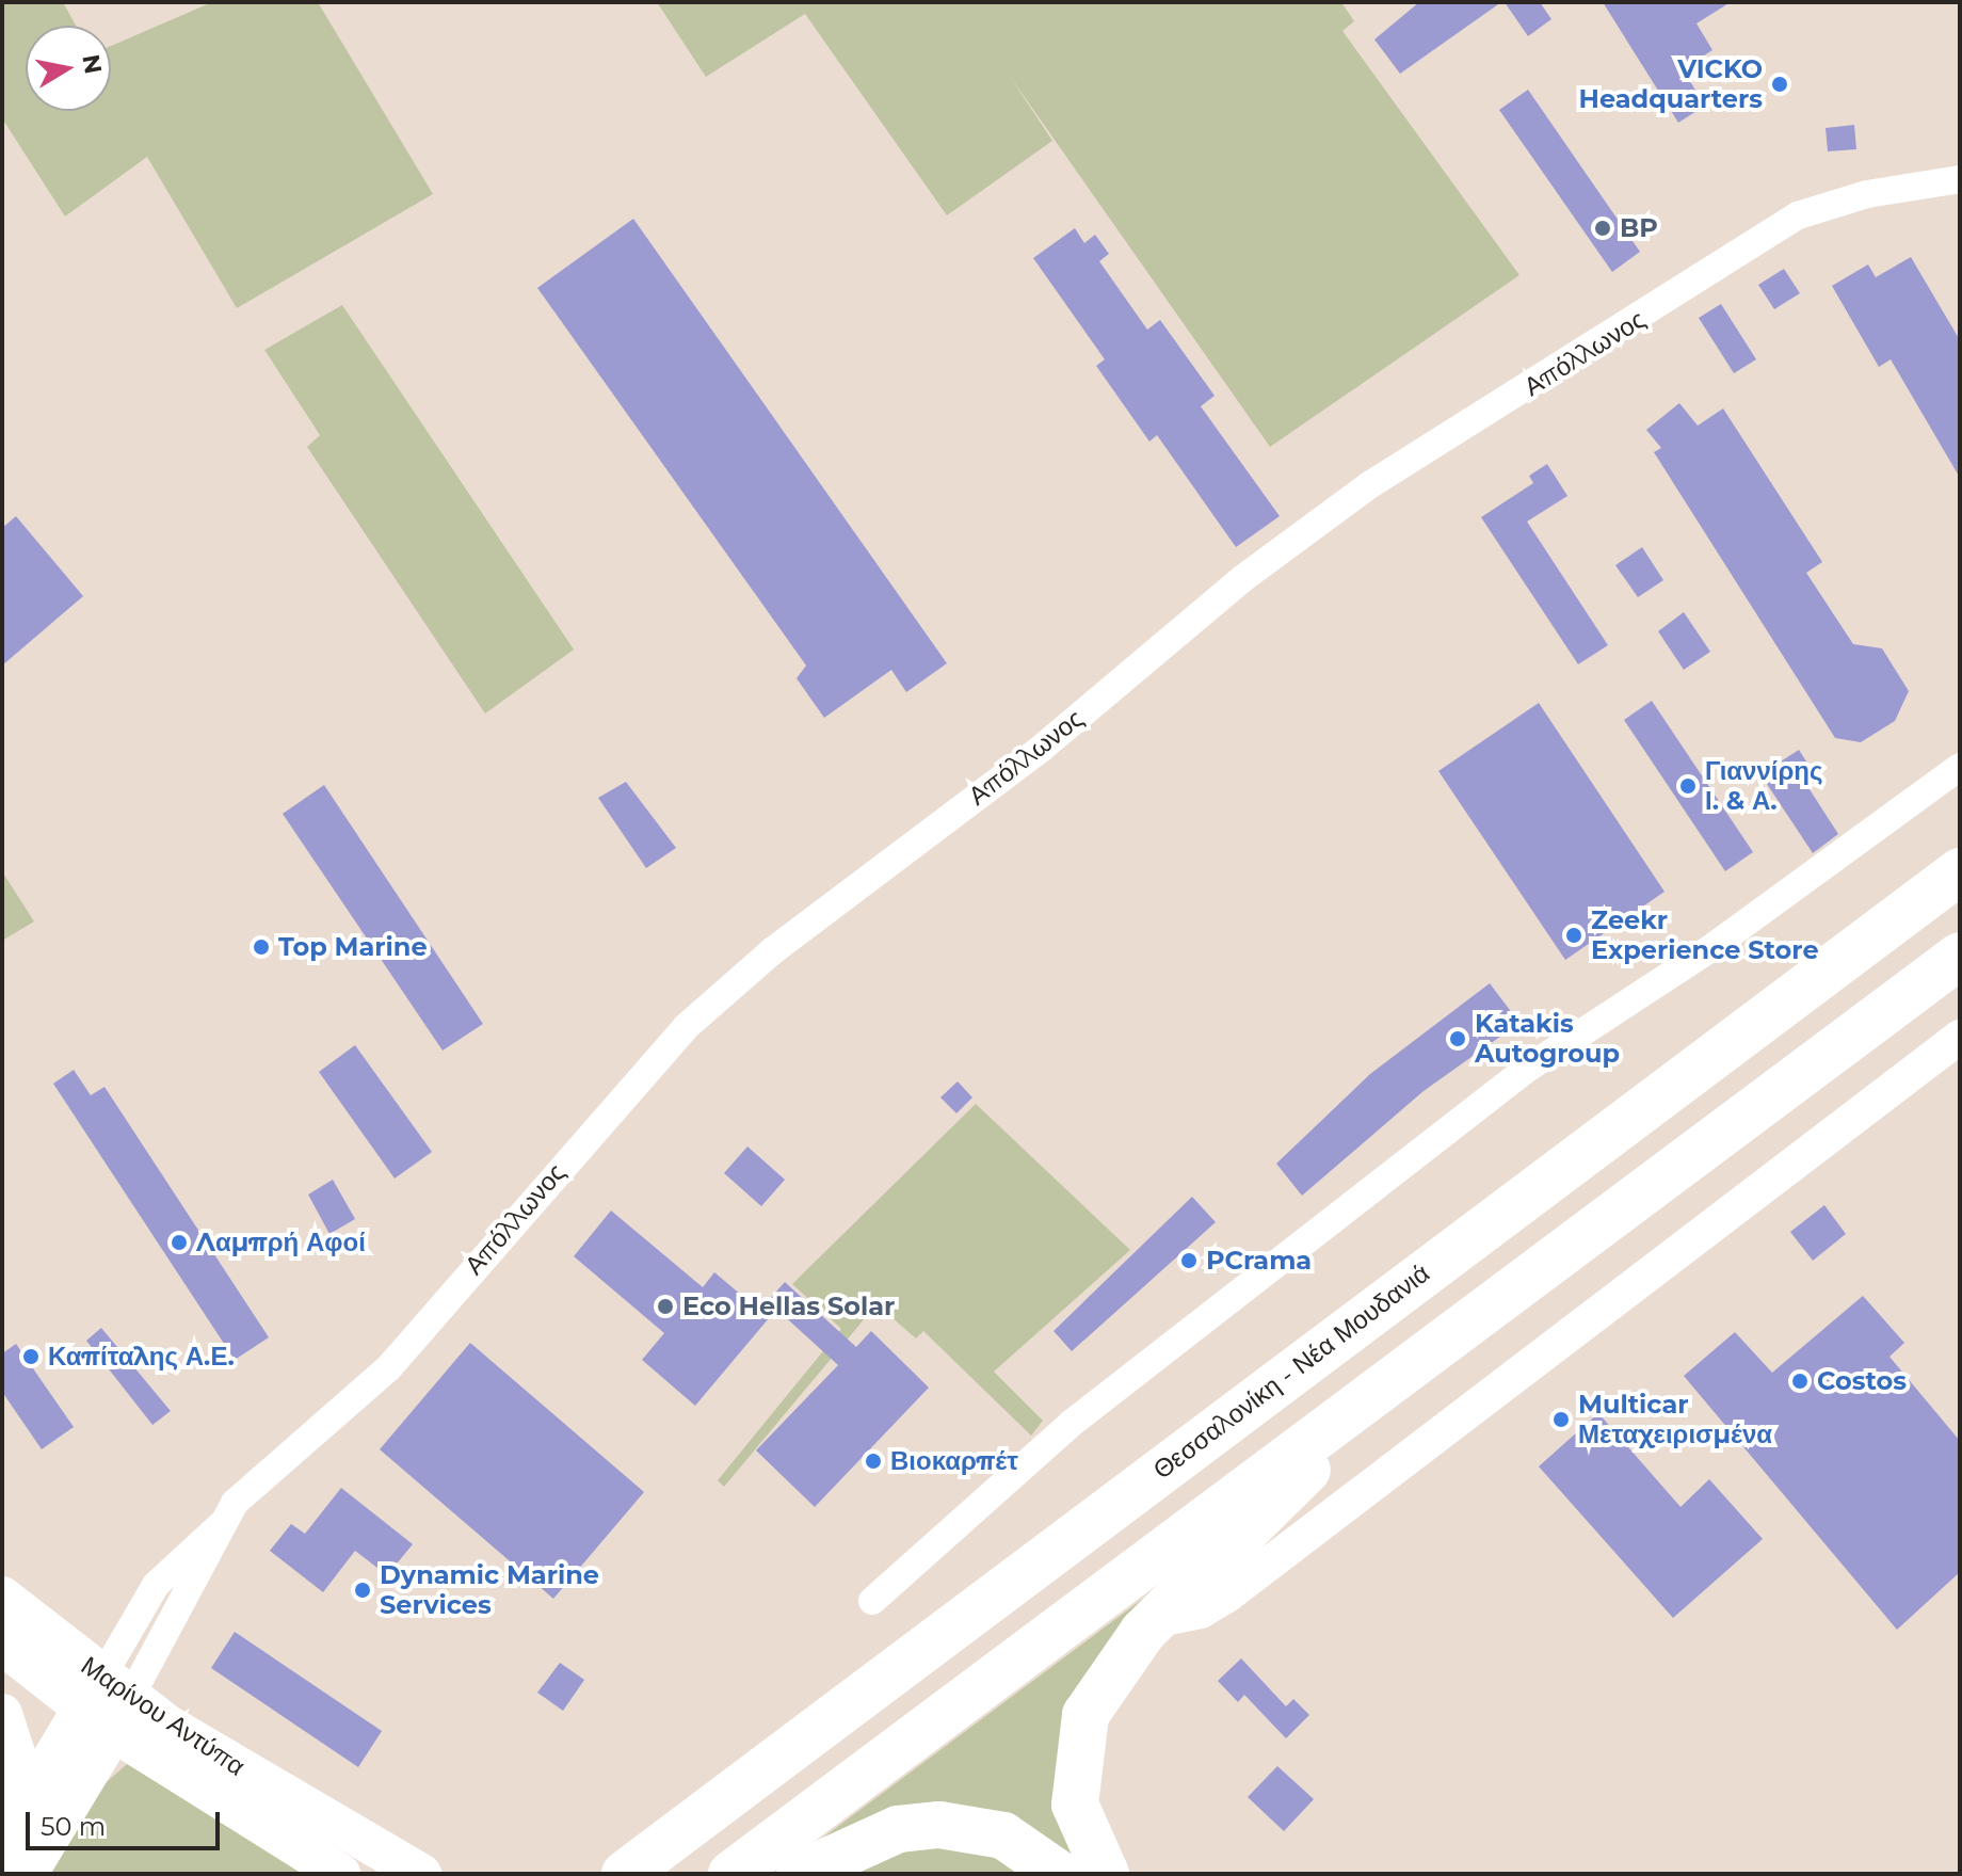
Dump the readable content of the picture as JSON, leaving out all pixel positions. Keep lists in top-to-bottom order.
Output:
{
  "streets": {
    "highway": ["Θεσσαλονίκη - Νέα Μουδανιά"],
    "main road": ["Μαρίνου Αντύπα"],
    "street": ["Απόλλωνος"]
  },
  "crossings": [
    ["Απόλλωνος", "Μαρίνου Αντύπα"]
  ],
  "places": [
    "VICKO Headquarters",
    "BP",
    "Γιαννίρης Ι. & Α.",
    "Zeekr Experience Store",
    "Top Marine",
    "Katakis Autogroup",
    "Λαμπρή Αφοί",
    "PCrama",
    "Eco Hellas Solar",
    "Καπίταλης Α.Ε.",
    "Costos",
    "Multicar Μεταχειρισμένα",
    "Βιοκαρπέτ",
    "Dynamic Marine Services"
  ],
  "scale_bar": "50 m",
  "north": "right"
}
